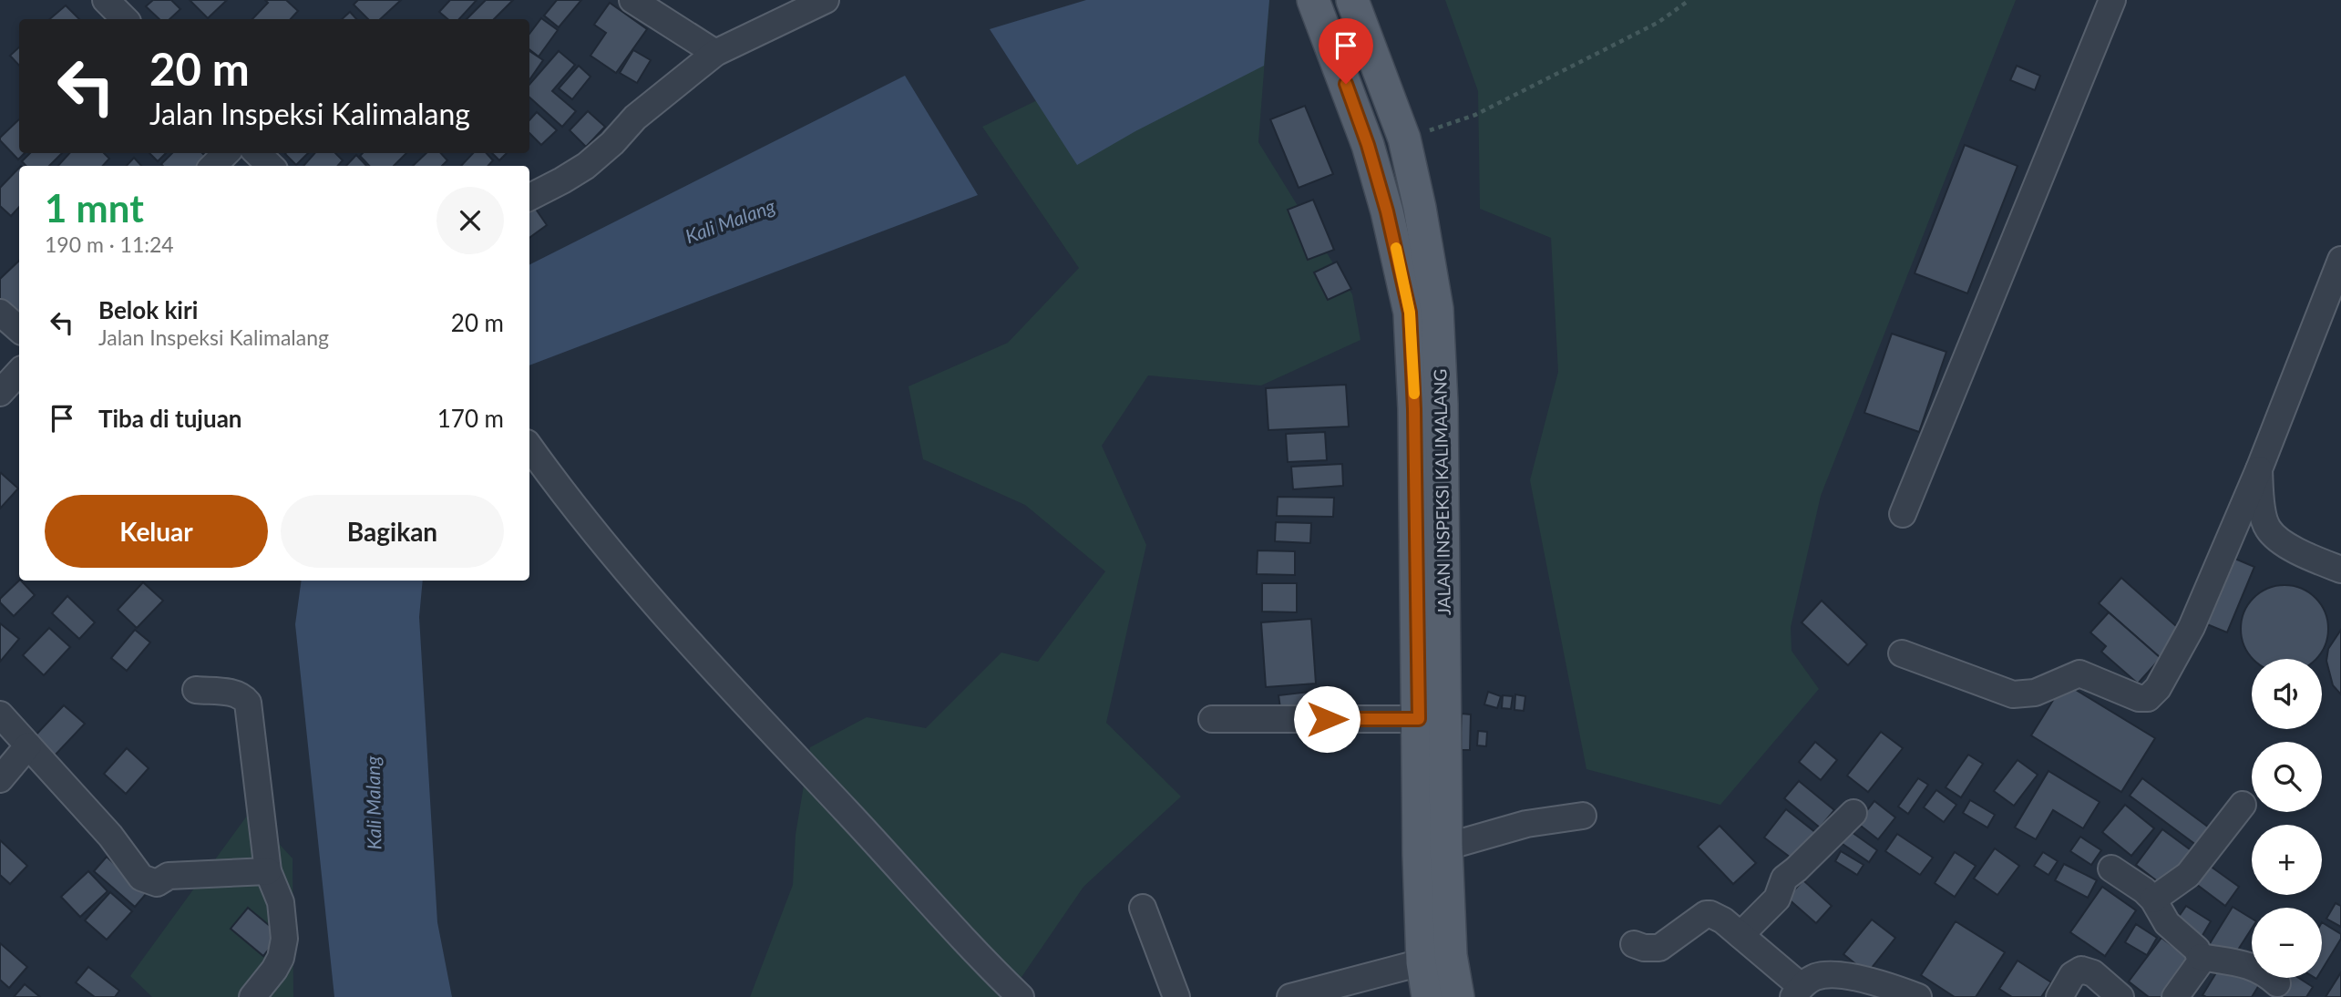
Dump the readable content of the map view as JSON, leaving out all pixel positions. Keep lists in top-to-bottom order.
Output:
{
  "streets": {
    "main road": ["JALAN INSPEKSI KALIMALANG"]
  },
  "water": ["Kali Malang"],
  "page": {
    "turn": ["20 m", "Jalan Inspeksi Kalimalang"],
    "heading": ["1 mnt", "190 m · 11:24"],
    "list": [
      {
        "name": "Belok kiri",
        "note": "Jalan Inspeksi Kalimalang",
        "value": "20 m"
      },
      {
        "name": "Tiba di tujuan",
        "value": "170 m"
      }
    ],
    "buttons": ["Keluar", "Bagikan"],
    "map_buttons": ["+", "−"]
  }
}
